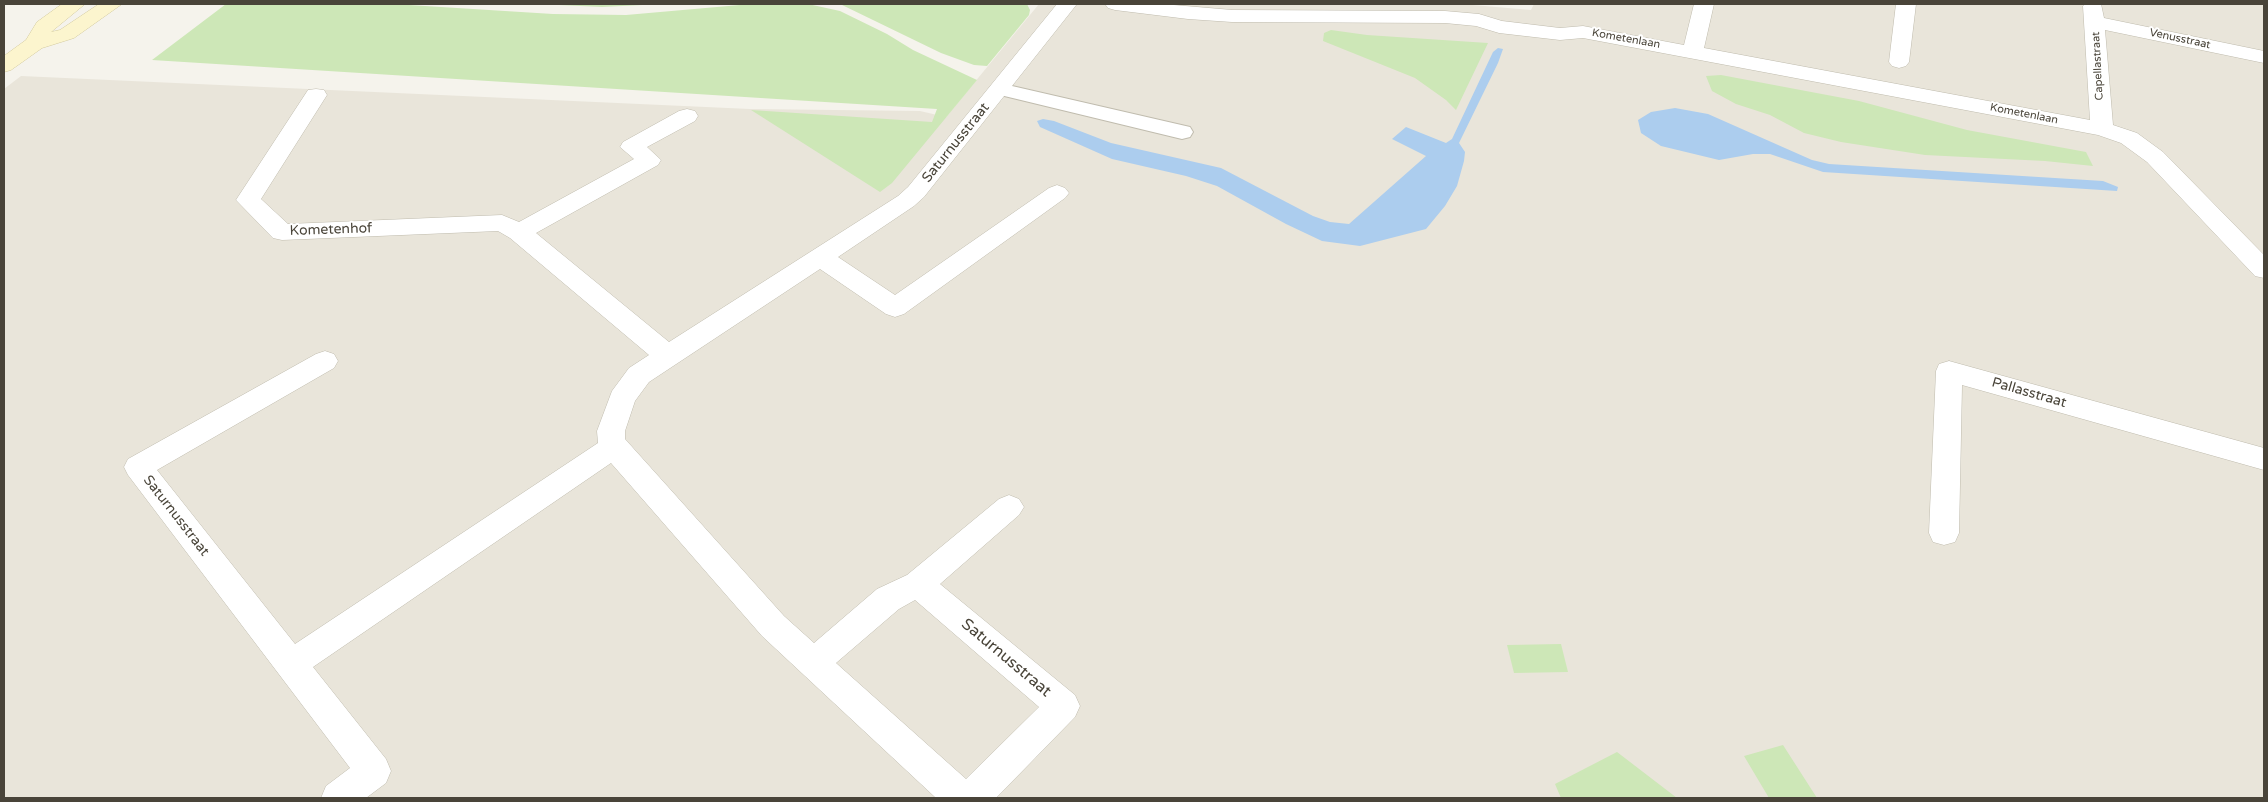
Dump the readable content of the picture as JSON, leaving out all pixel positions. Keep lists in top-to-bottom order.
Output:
{
  "streets": {
    "street": [
      "Kometenlaan",
      "Venusstraat",
      "Capellastraat",
      "Saturnusstraat",
      "Kometenhof",
      "Pallasstraat"
    ]
  },
  "crossings": [
    ["Kometenlaan", "Capellastraat"],
    ["Venusstraat", "Capellastraat"],
    ["Saturnusstraat", "Kometenhof"]
  ]
}
